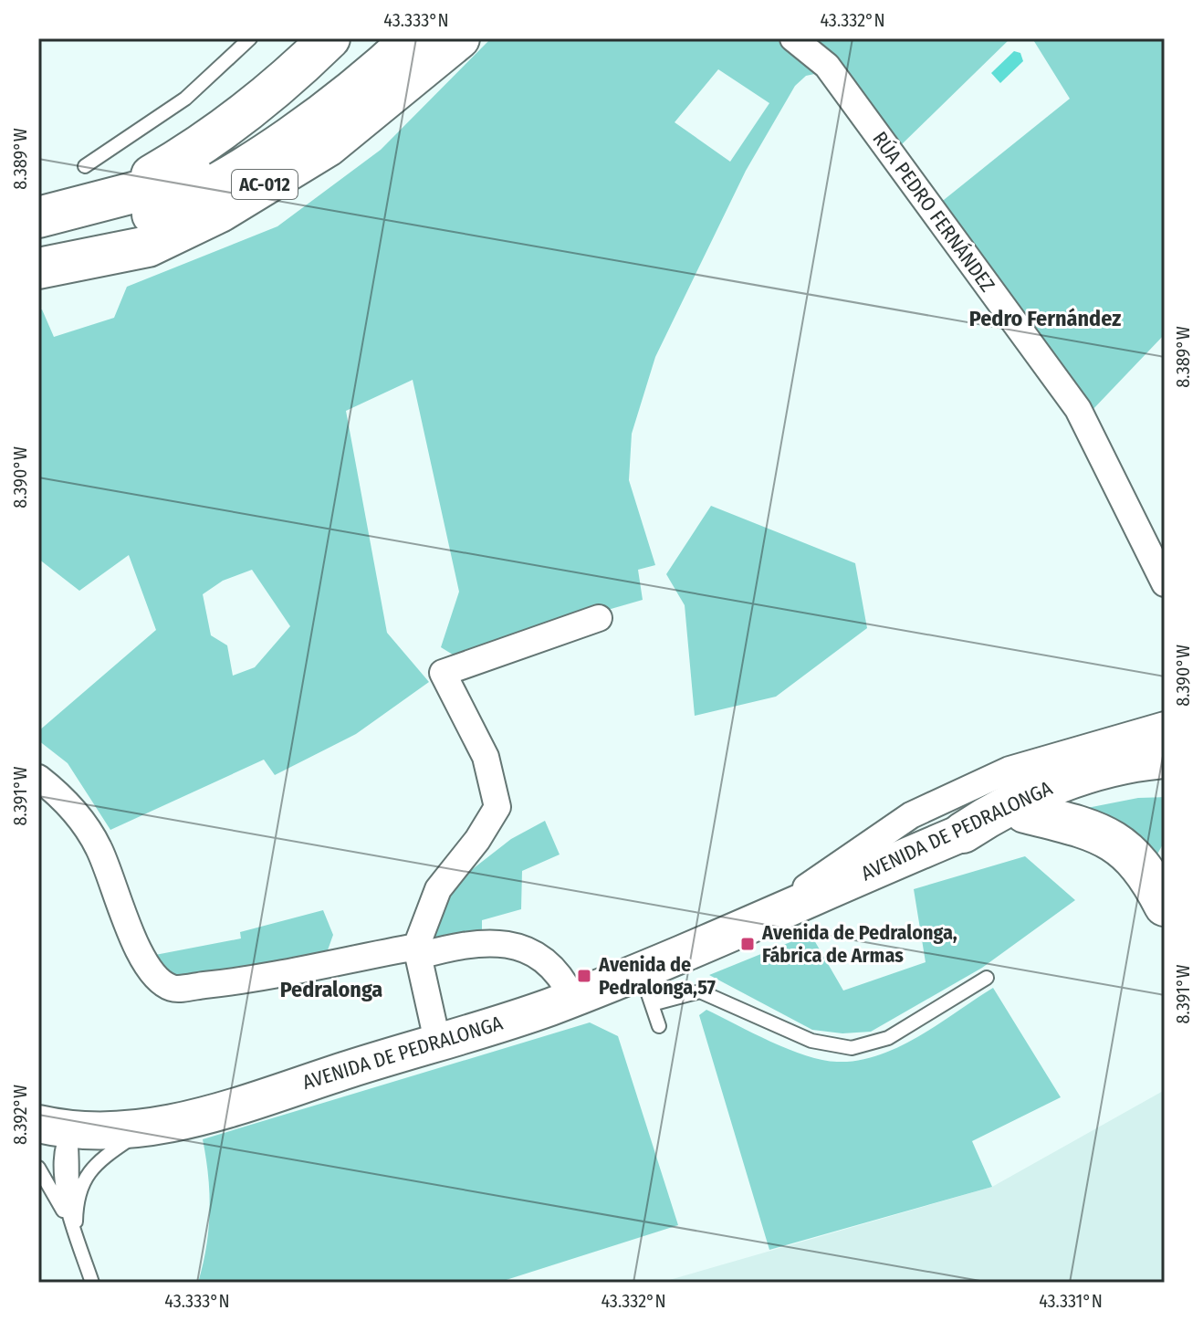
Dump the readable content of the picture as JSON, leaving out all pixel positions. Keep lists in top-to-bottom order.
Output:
{
  "streets": {
    "main road": ["AC-012", "AVENIDA DE PEDRALONGA"],
    "street": ["RÚA PEDRO FERNÁNDEZ"]
  },
  "districts": ["Pedro Fernández", "Pedralonga"],
  "places": {
    "transit": ["Avenida de Pedralonga, Fábrica de Armas", "Avenida de Pedralonga,57"]
  },
  "coordinates": [
    "43.333°N",
    "43.332°N",
    "8.389°W",
    "8.390°W",
    "8.391°W",
    "8.392°W",
    "43.331°N"
  ]
}
